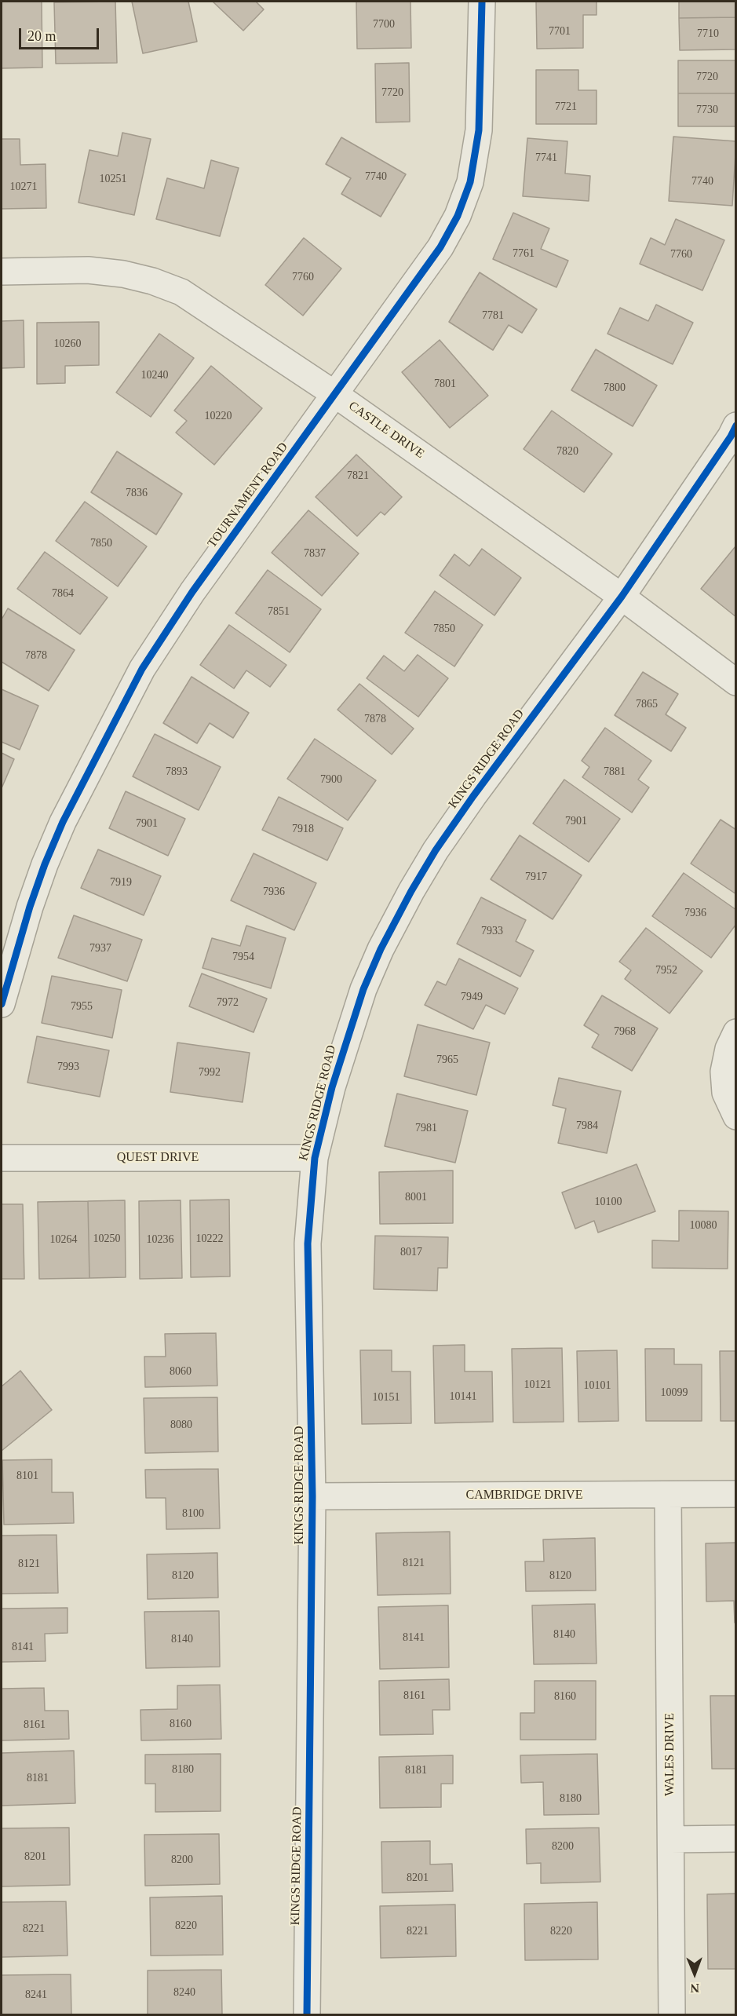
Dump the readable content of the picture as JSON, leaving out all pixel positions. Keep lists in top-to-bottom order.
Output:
{
  "streets": {
    "street": [
      "CASTLE DRIVE",
      "TOURNAMENT ROAD",
      "KINGS RIDGE ROAD",
      "QUEST DRIVE",
      "CAMBRIDGE DRIVE",
      "WALES DRIVE"
    ]
  },
  "crossings": [
    ["CASTLE DRIVE", "TOURNAMENT ROAD"],
    ["CASTLE DRIVE", "KINGS RIDGE ROAD"],
    ["KINGS RIDGE ROAD", "QUEST DRIVE"],
    ["KINGS RIDGE ROAD", "CAMBRIDGE DRIVE"],
    ["CAMBRIDGE DRIVE", "WALES DRIVE"]
  ],
  "house_numbers": [
    "7700",
    "7701",
    "7710",
    "7720",
    "7720",
    "7721",
    "7730",
    "7741",
    "7740",
    "10251",
    "7740",
    "10271",
    "7761",
    "7760",
    "7760",
    "7781",
    "10260",
    "10240",
    "7801",
    "7800",
    "10220",
    "7820",
    "7821",
    "7836",
    "7850",
    "7837",
    "7864",
    "7851",
    "7850",
    "7878",
    "7865",
    "7878",
    "7893",
    "7881",
    "7900",
    "7901",
    "7901",
    "7918",
    "7917",
    "7919",
    "7936",
    "7936",
    "7933",
    "7937",
    "7954",
    "7952",
    "7949",
    "7972",
    "7955",
    "7968",
    "7965",
    "7993",
    "7992",
    "7984",
    "7981",
    "8001",
    "10100",
    "10080",
    "10250",
    "10222",
    "10264",
    "10236",
    "8017",
    "8060",
    "10121",
    "10101",
    "10099",
    "10141",
    "10151",
    "8080",
    "8101",
    "8100",
    "8121",
    "8121",
    "8120",
    "8120",
    "8140",
    "8141",
    "8140",
    "8141",
    "8161",
    "8160",
    "8160",
    "8161",
    "8180",
    "8181",
    "8181",
    "8180",
    "8200",
    "8201",
    "8200",
    "8201",
    "8220",
    "8221",
    "8221",
    "8220",
    "8240",
    "8241"
  ],
  "scale_bar": "20 m",
  "north": "bottom"
}
